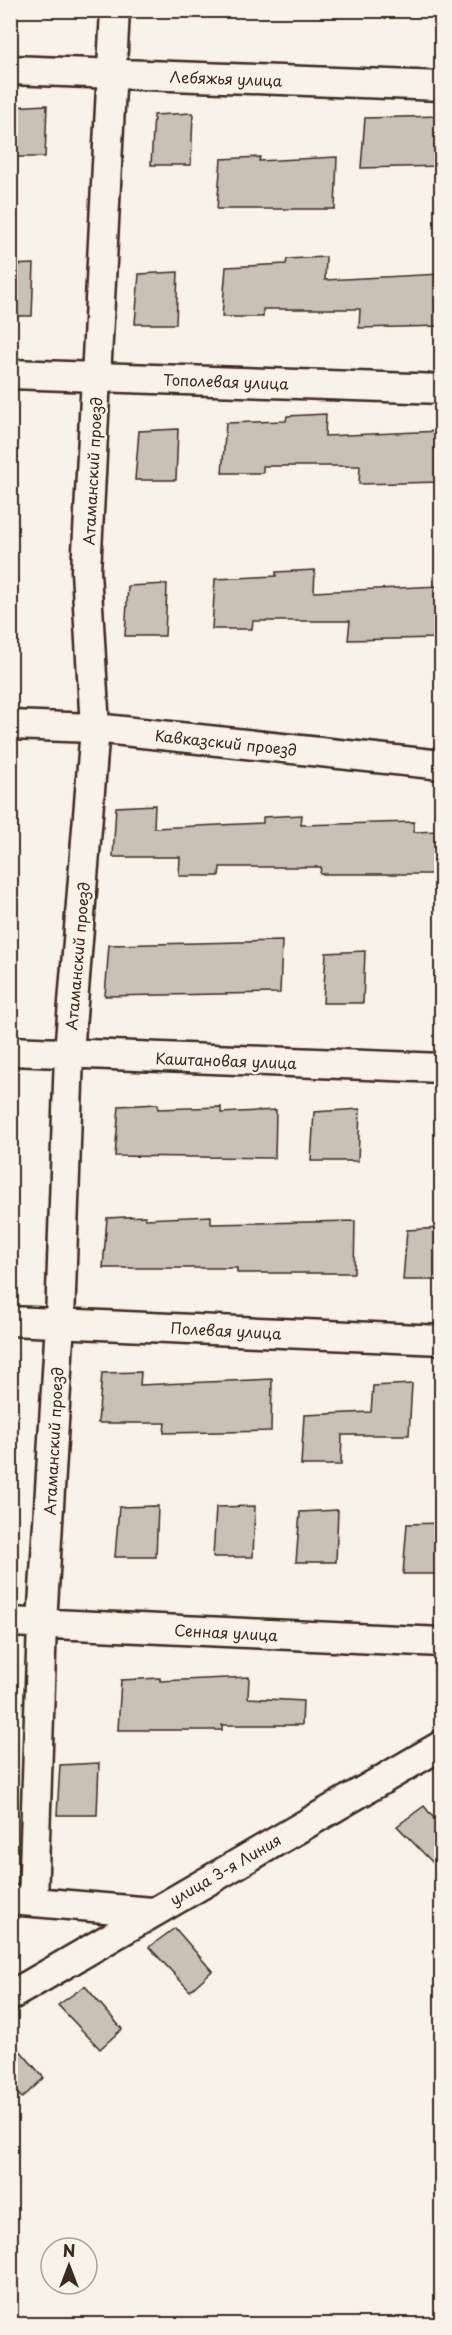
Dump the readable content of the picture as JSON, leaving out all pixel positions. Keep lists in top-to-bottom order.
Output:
{
  "streets": {
    "street": [
      "Лебяжья улица",
      "Тополевая улица",
      "Атаманский проезд",
      "Кавказский проезд",
      "Каштановая улица",
      "Полевая улица",
      "Сенная улица",
      "улица 3-я Линия"
    ]
  },
  "crossings": [
    ["Лебяжья улица", "Атаманский проезд"],
    ["Тополевая улица", "Атаманский проезд"],
    ["Атаманский проезд", "Кавказский проезд"],
    ["Атаманский проезд", "Каштановая улица"],
    ["Атаманский проезд", "Полевая улица"],
    ["Атаманский проезд", "Сенная улица"]
  ],
  "north": "top"
}
